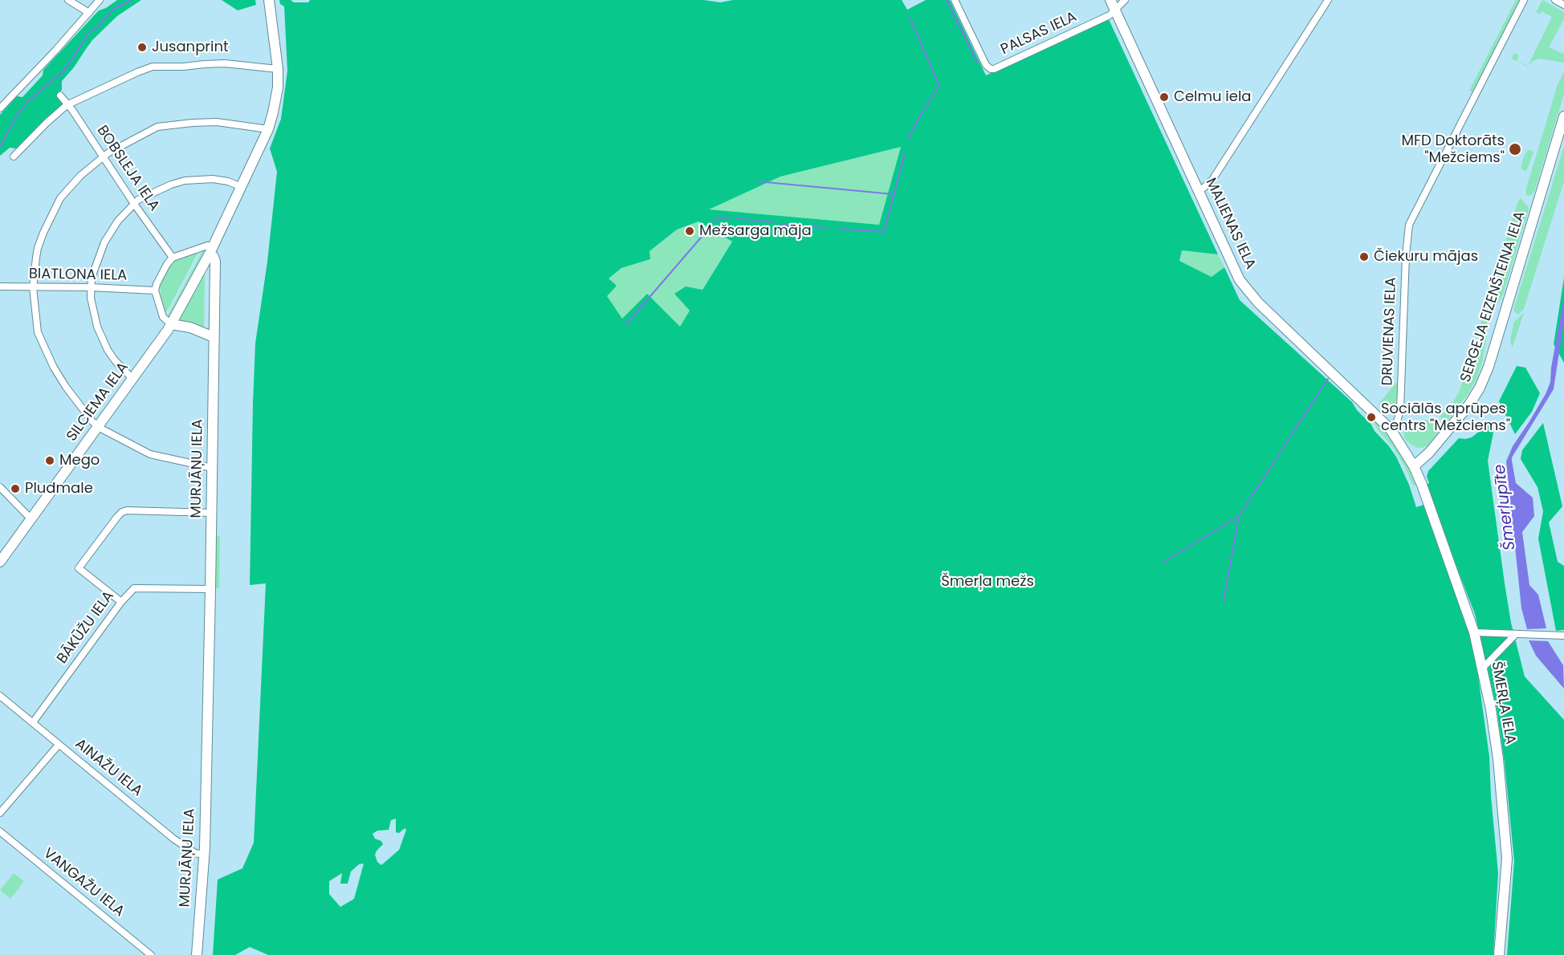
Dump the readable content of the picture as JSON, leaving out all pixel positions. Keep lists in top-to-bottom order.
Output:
{
  "streets": {
    "street": [
      "PALSAS IELA",
      "BOBSLEJA IELA",
      "MALIENAS IELA",
      "BIATLONA IELA",
      "SERGEJA EIZENŠTEINA IELA",
      "DRUVIENAS IELA",
      "SILCIEMA IELA",
      "MURJĀŅU IELA",
      "BĀKŪŽU IELA",
      "ŠMERĻA IELA",
      "AINAŽU IELA",
      "VANGAŽU IELA"
    ]
  },
  "crossings": [
    ["PALSAS IELA", "MALIENAS IELA"],
    ["MALIENAS IELA", "SERGEJA EIZENŠTEINA IELA"],
    ["MALIENAS IELA", "DRUVIENAS IELA"],
    ["MALIENAS IELA", "ŠMERĻA IELA"],
    ["SERGEJA EIZENŠTEINA IELA", "ŠMERĻA IELA"],
    ["SILCIEMA IELA", "MURJĀŅU IELA"],
    ["MURJĀŅU IELA", "BĀKŪŽU IELA"],
    ["MURJĀŅU IELA", "AINAŽU IELA"],
    ["BĀKŪŽU IELA", "AINAŽU IELA"]
  ],
  "water": ["Šmerļupīte"],
  "parks": ["Šmerļa mežs"],
  "places": [
    "Jusanprint",
    "Celmu iela",
    "MFD Doktorāts \"Mežciems\"",
    "Mežsarga māja",
    "Čiekuru mājas",
    "Sociālās aprūpes centrs \"Mežciems\"",
    "Mego",
    "Pludmale"
  ]
}
